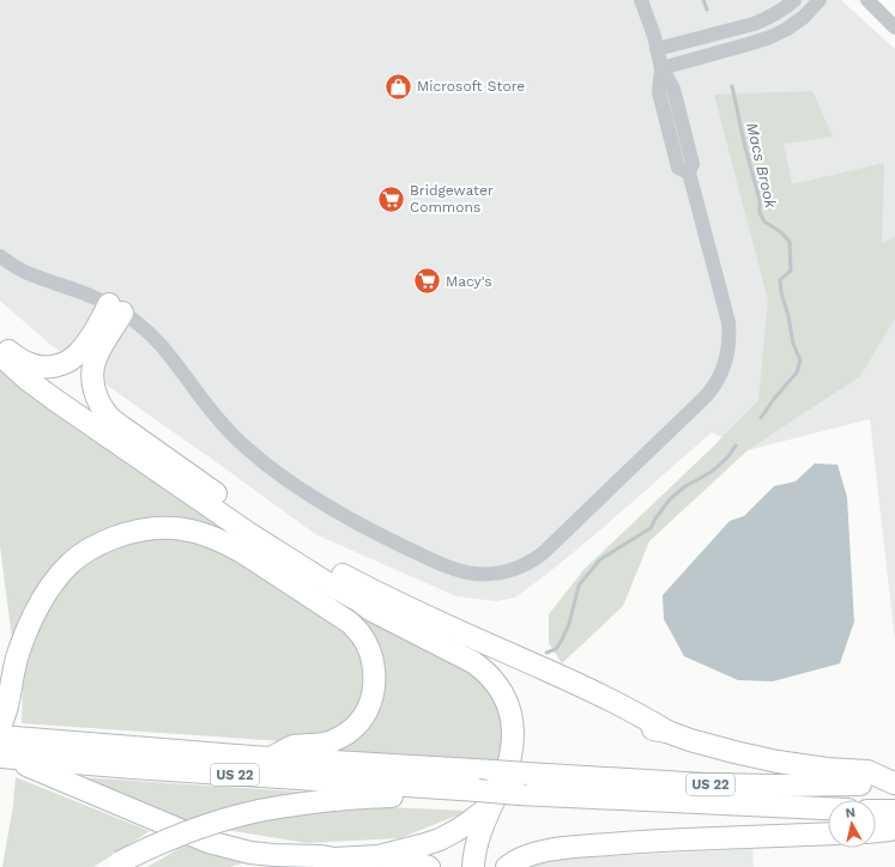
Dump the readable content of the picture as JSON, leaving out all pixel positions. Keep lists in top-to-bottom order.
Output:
{
  "streets": {
    "highway": ["US 22"]
  },
  "water": ["Macs Brook"],
  "places": {
    "shop": ["Microsoft Store"],
    "supermarket": ["Bridgewater Commons", "Macy's"]
  },
  "north": "top"
}
